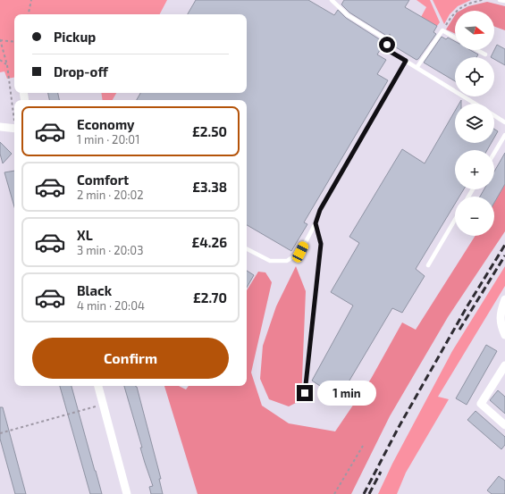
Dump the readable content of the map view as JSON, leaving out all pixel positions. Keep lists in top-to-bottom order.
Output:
{
  "north": "right",
  "page": {
    "map_buttons": ["+", "−"],
    "banner": ["Pickup", "Drop-off"],
    "list": [
      {
        "name": "Economy",
        "note": "1 min · 20:01",
        "value": "£2.50"
      },
      {
        "name": "Comfort",
        "note": "2 min · 20:02",
        "value": "£3.38"
      },
      {
        "name": "XL",
        "note": "3 min · 20:03",
        "value": "£4.26"
      },
      {
        "name": "Black",
        "note": "4 min · 20:04",
        "value": "£2.70"
      }
    ],
    "buttons": "Confirm",
    "bubble": "1 min"
  }
}
